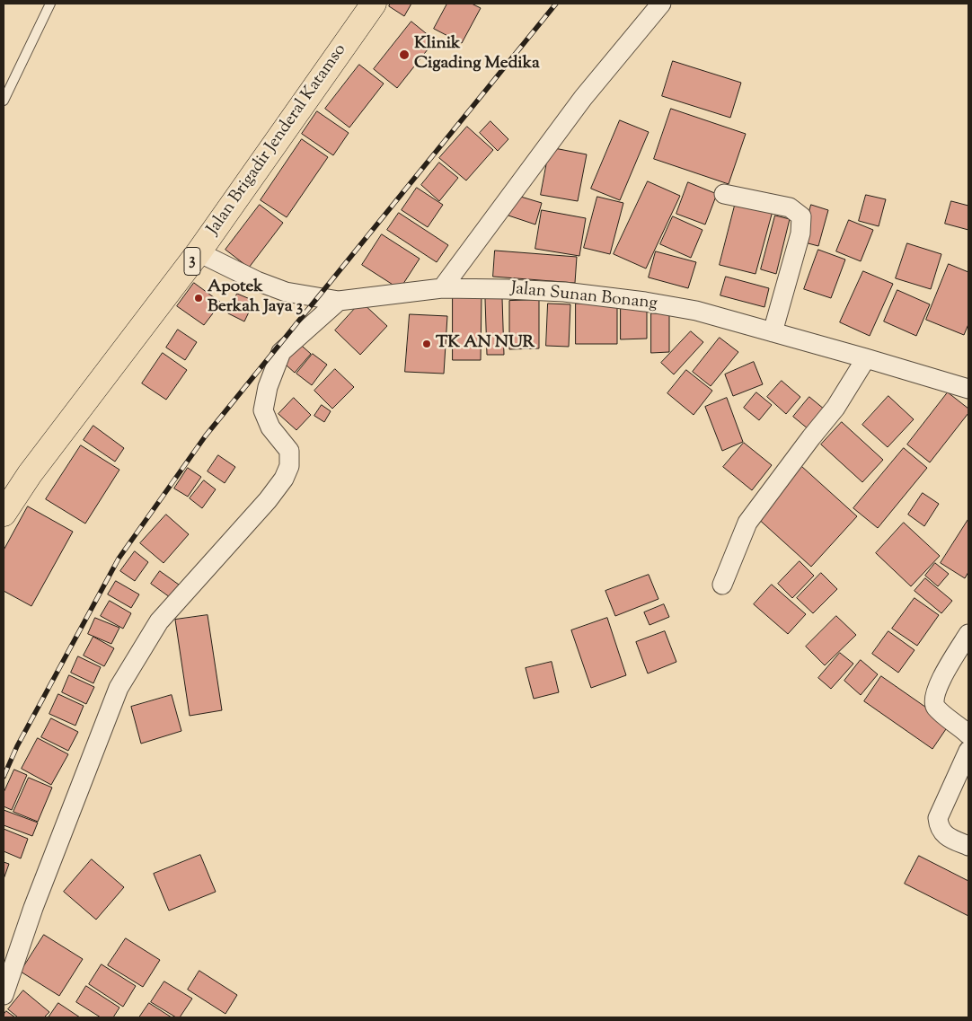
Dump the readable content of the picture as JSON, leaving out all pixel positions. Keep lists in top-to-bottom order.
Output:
{
  "streets": {
    "highway": ["Jalan Brigadir Jenderal Katamso", "3"],
    "street": ["Jalan Sunan Bonang"]
  },
  "crossings": [
    ["Jalan Brigadir Jenderal Katamso", "Jalan Sunan Bonang"]
  ],
  "places": ["Klinik Cigading Medika", "Apotek Berkah Jaya 3", "TK AN NUR"]
}
